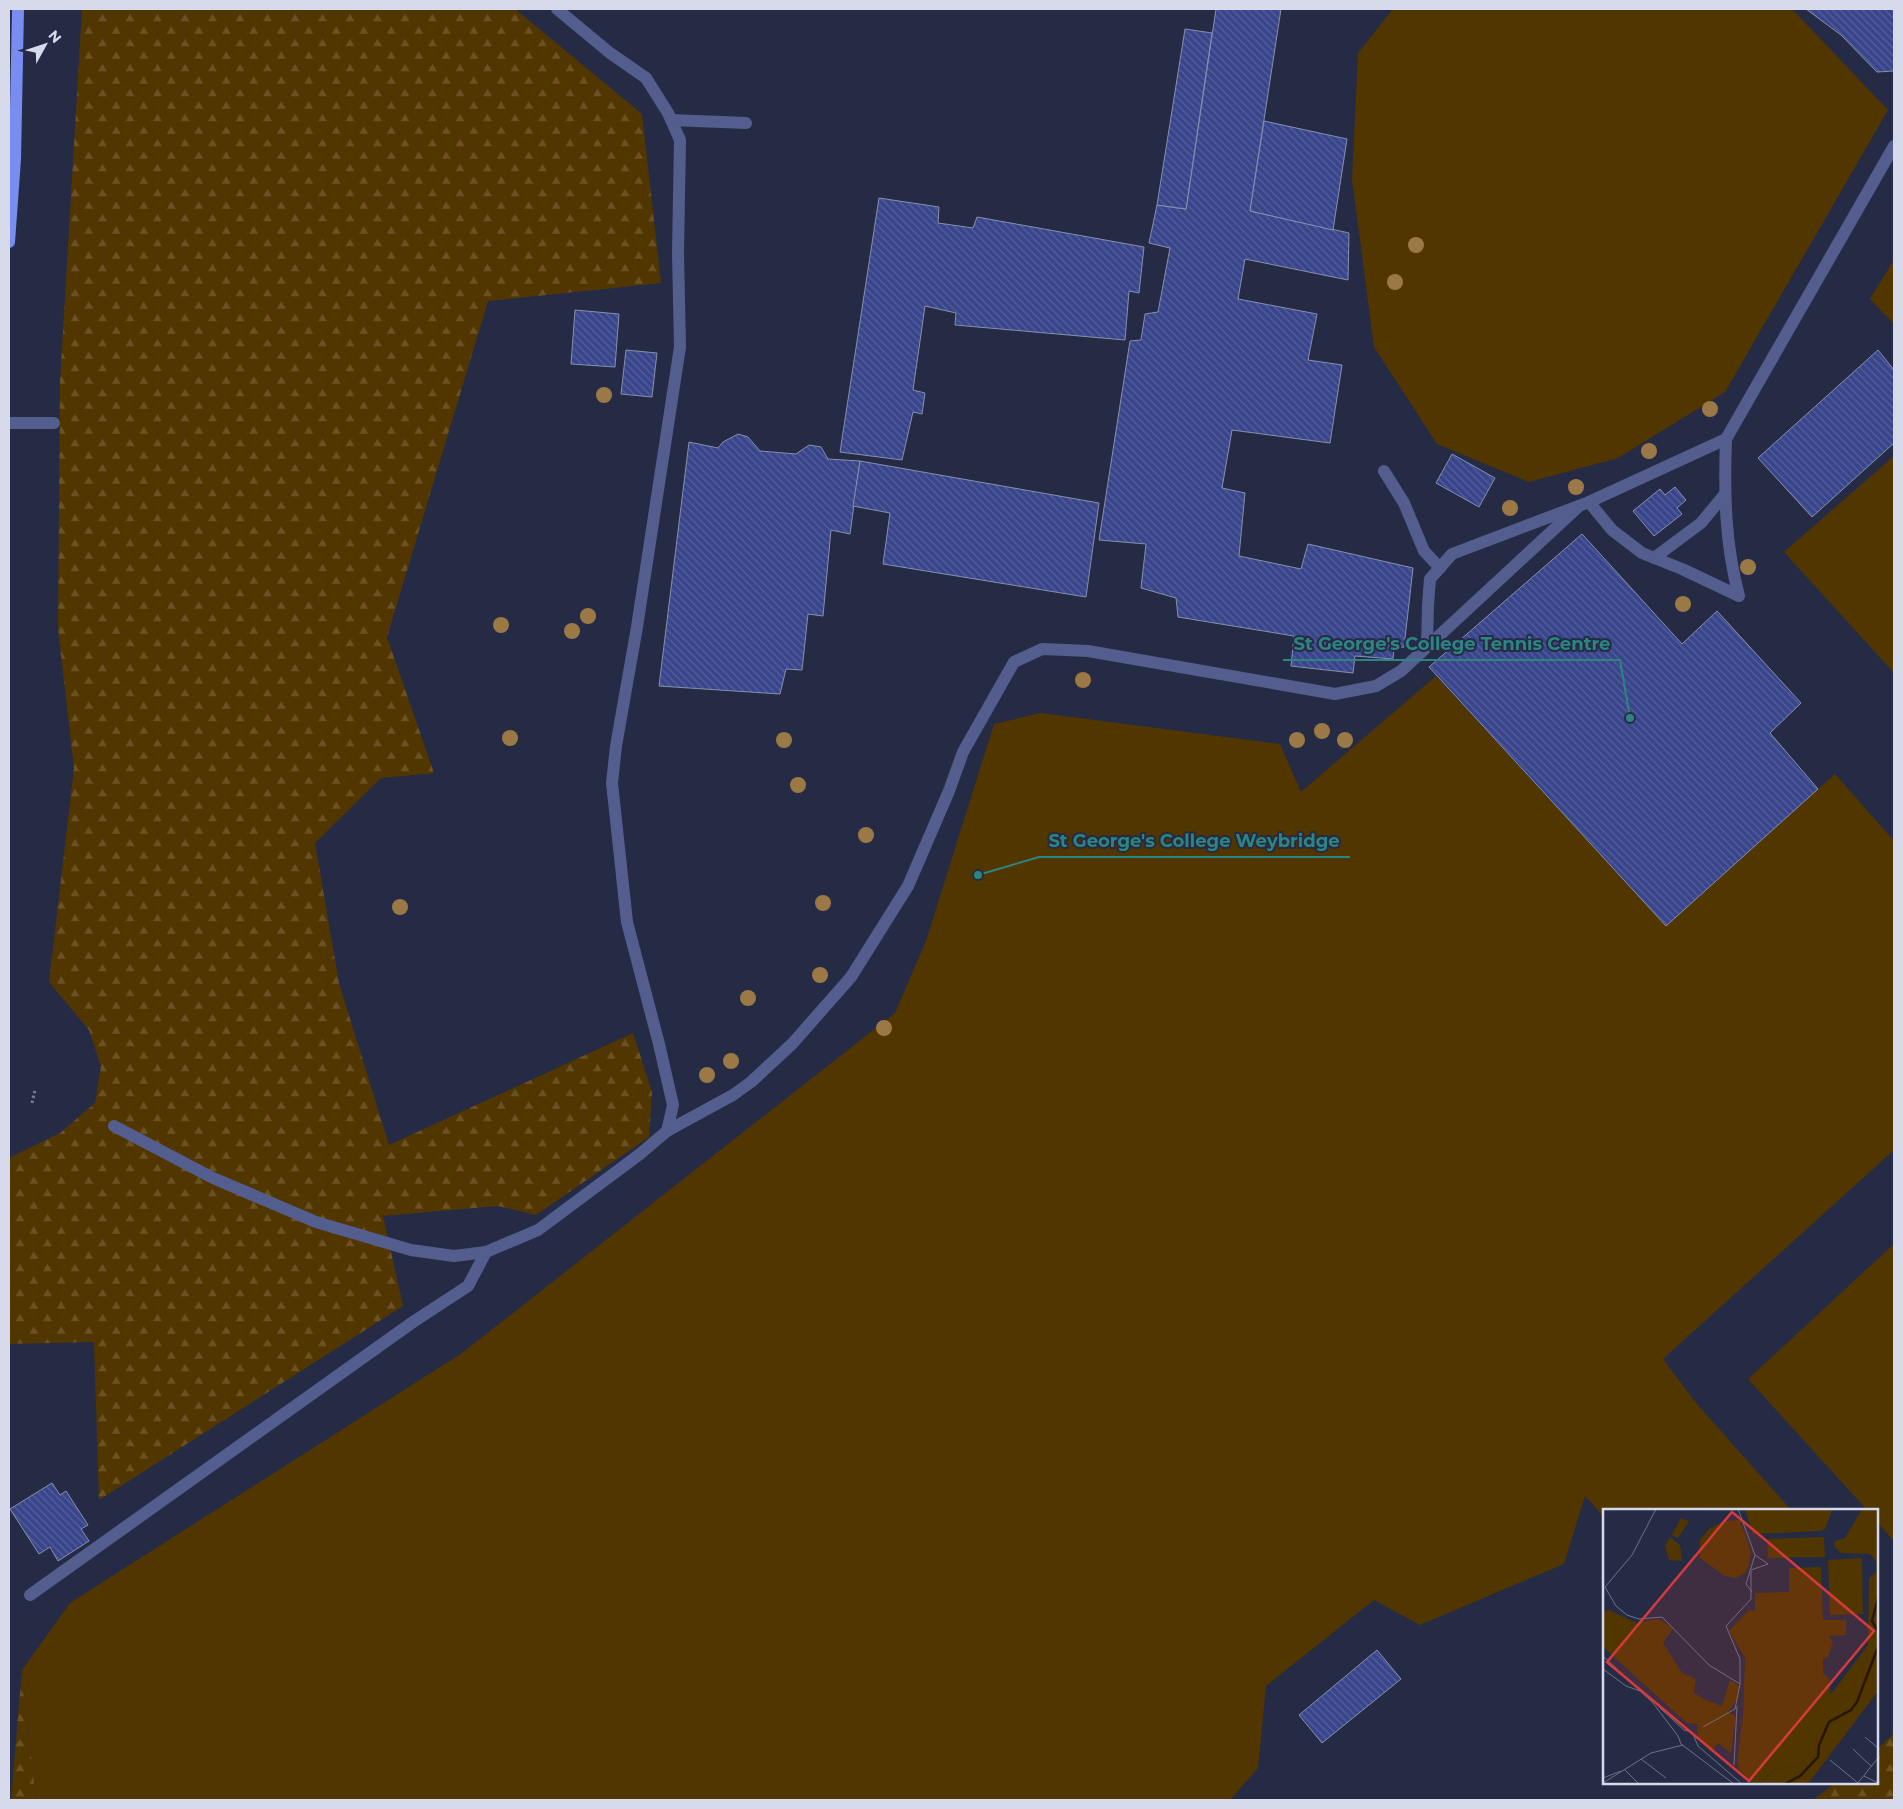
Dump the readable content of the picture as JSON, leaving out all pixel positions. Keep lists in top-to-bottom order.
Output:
{
  "places": ["St George's College Tennis Centre", "St George's College Weybridge"],
  "north": "top right"
}
